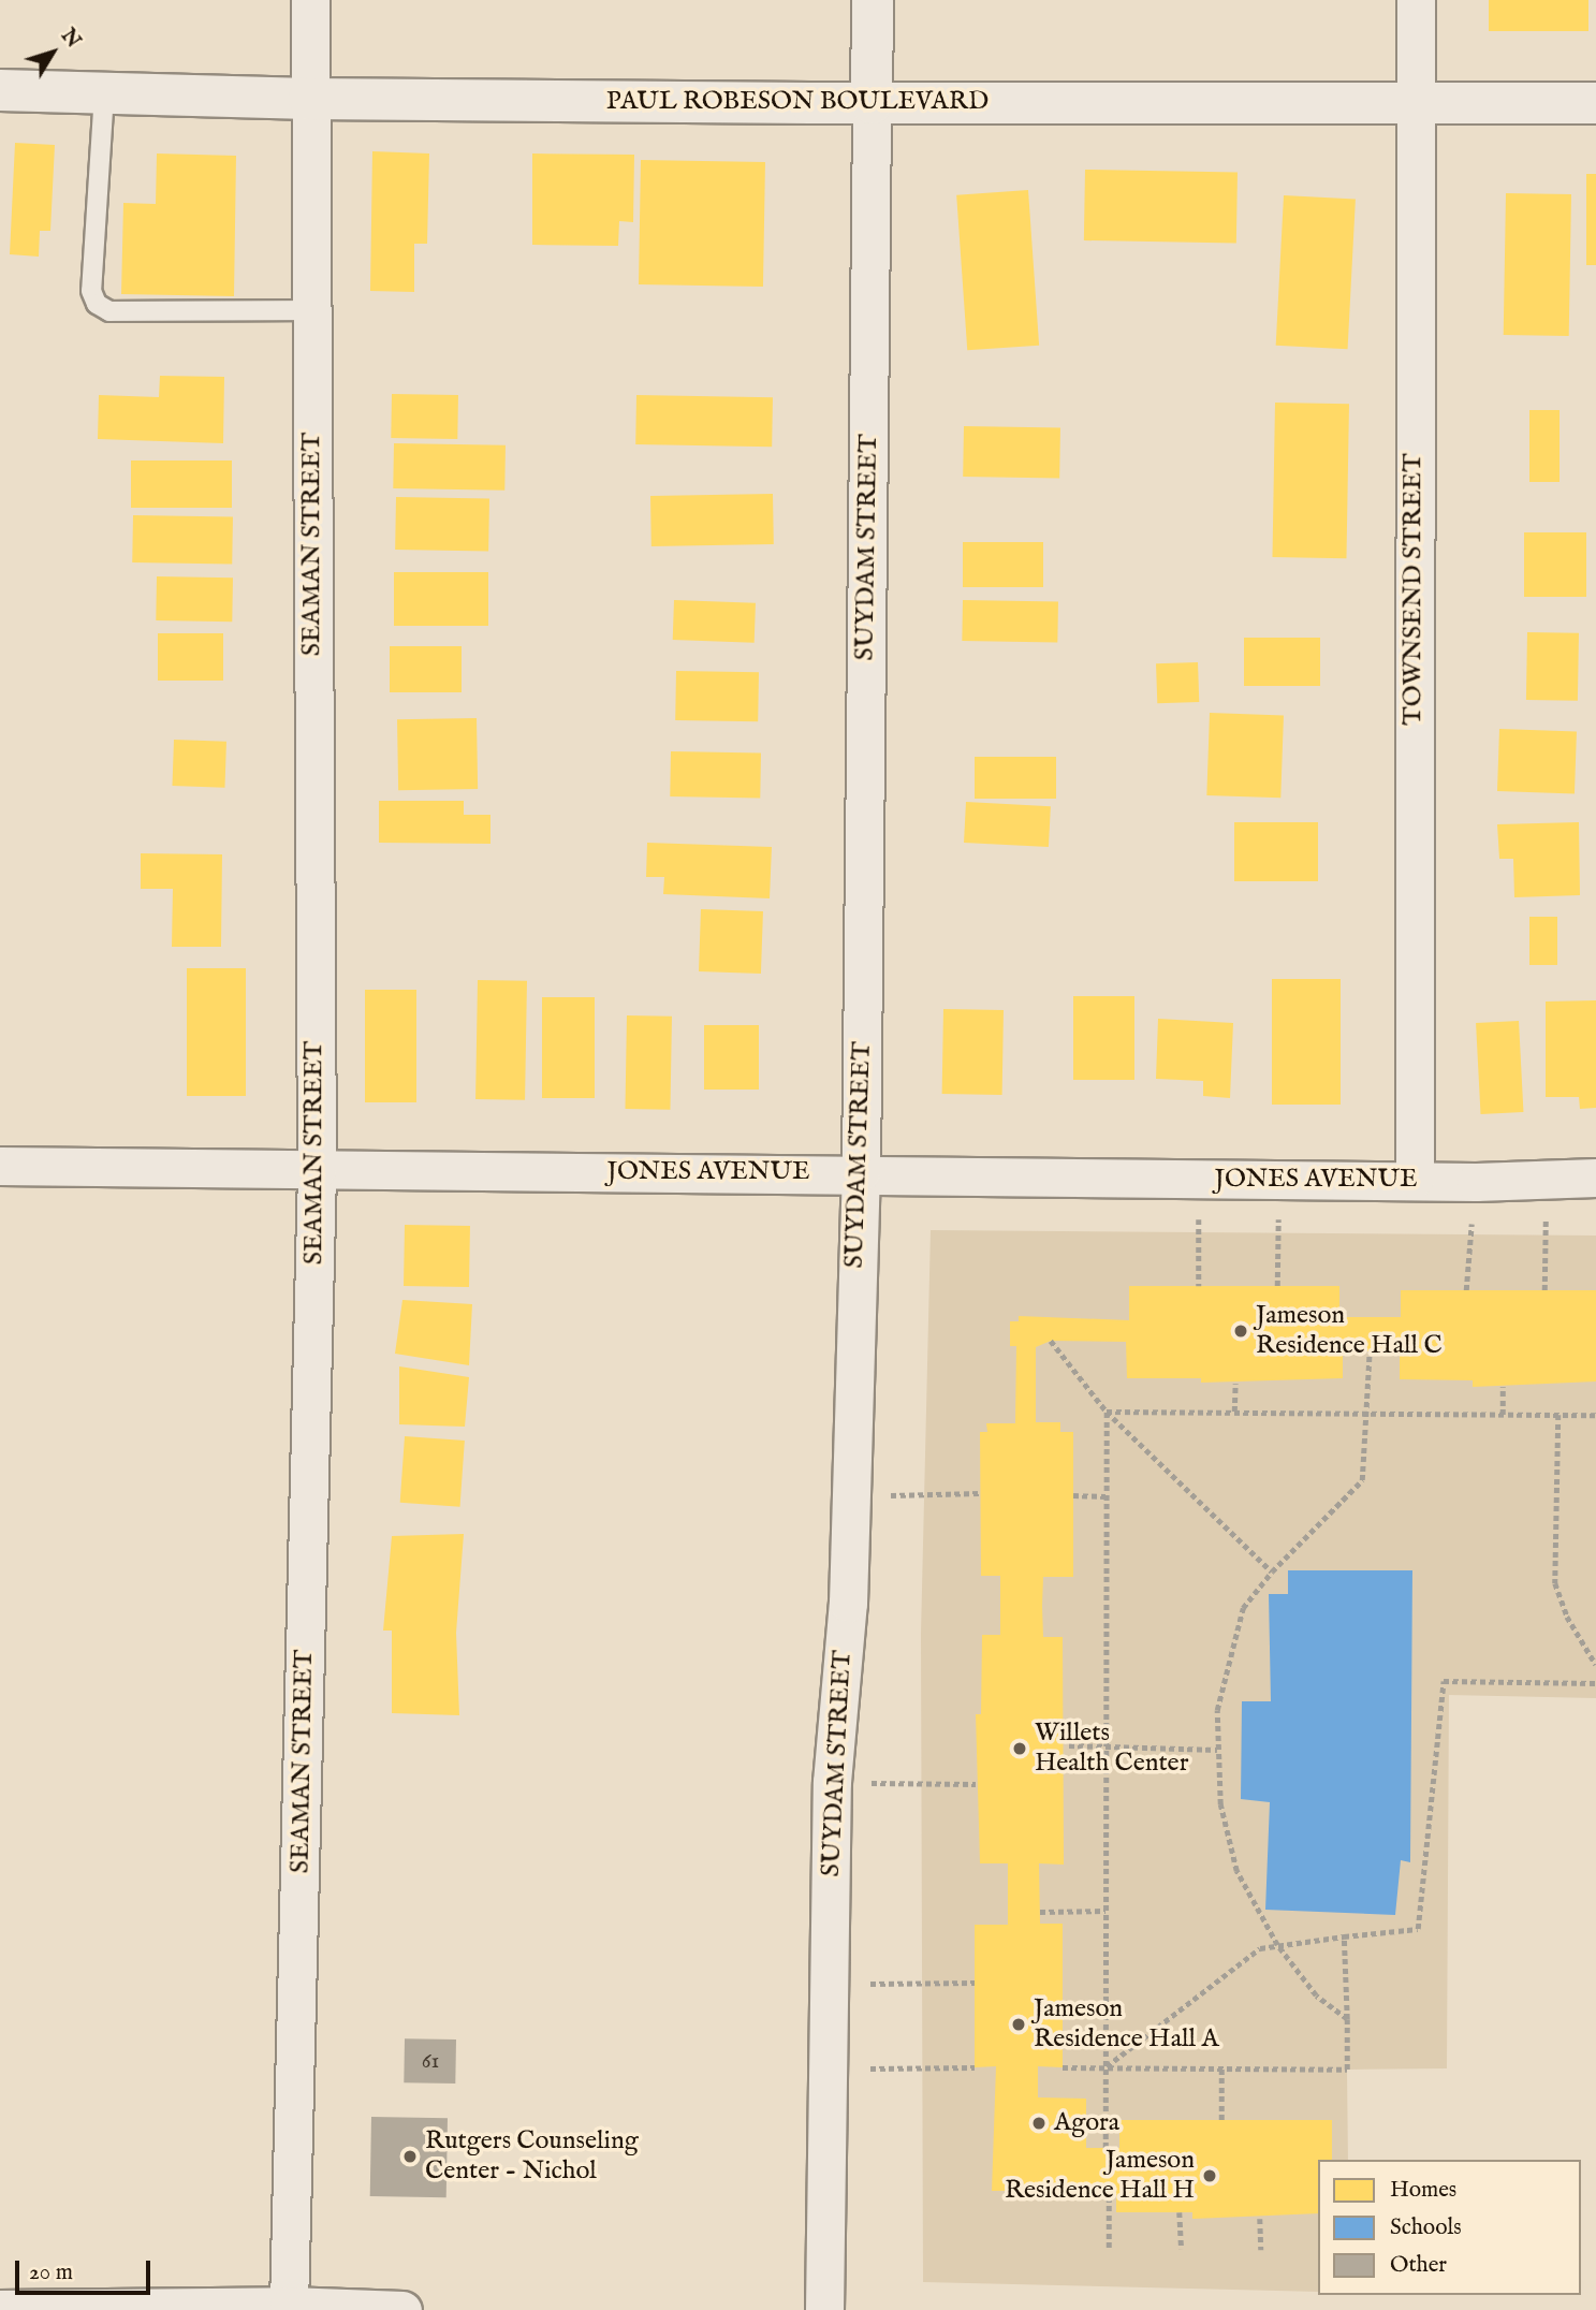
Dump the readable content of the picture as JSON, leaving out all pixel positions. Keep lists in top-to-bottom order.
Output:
{
  "streets": {
    "street": [
      "PAUL ROBESON BOULEVARD",
      "SEAMAN STREET",
      "SUYDAM STREET",
      "TOWNSEND STREET",
      "JONES AVENUE"
    ]
  },
  "crossings": [
    ["PAUL ROBESON BOULEVARD", "SEAMAN STREET"],
    ["PAUL ROBESON BOULEVARD", "SUYDAM STREET"],
    ["PAUL ROBESON BOULEVARD", "TOWNSEND STREET"],
    ["SEAMAN STREET", "JONES AVENUE"],
    ["SUYDAM STREET", "JONES AVENUE"],
    ["TOWNSEND STREET", "JONES AVENUE"]
  ],
  "places": [
    "Jameson Residence Hall C",
    "Willets Health Center",
    "Jameson Residence Hall A",
    "Agora",
    "Rutgers Counseling Center - Nichol",
    "Jameson Residence Hall H"
  ],
  "house_numbers": ["61"],
  "legend": ["Homes", "Schools", "Other"],
  "scale_bar": "20 m",
  "north": "top right"
}
